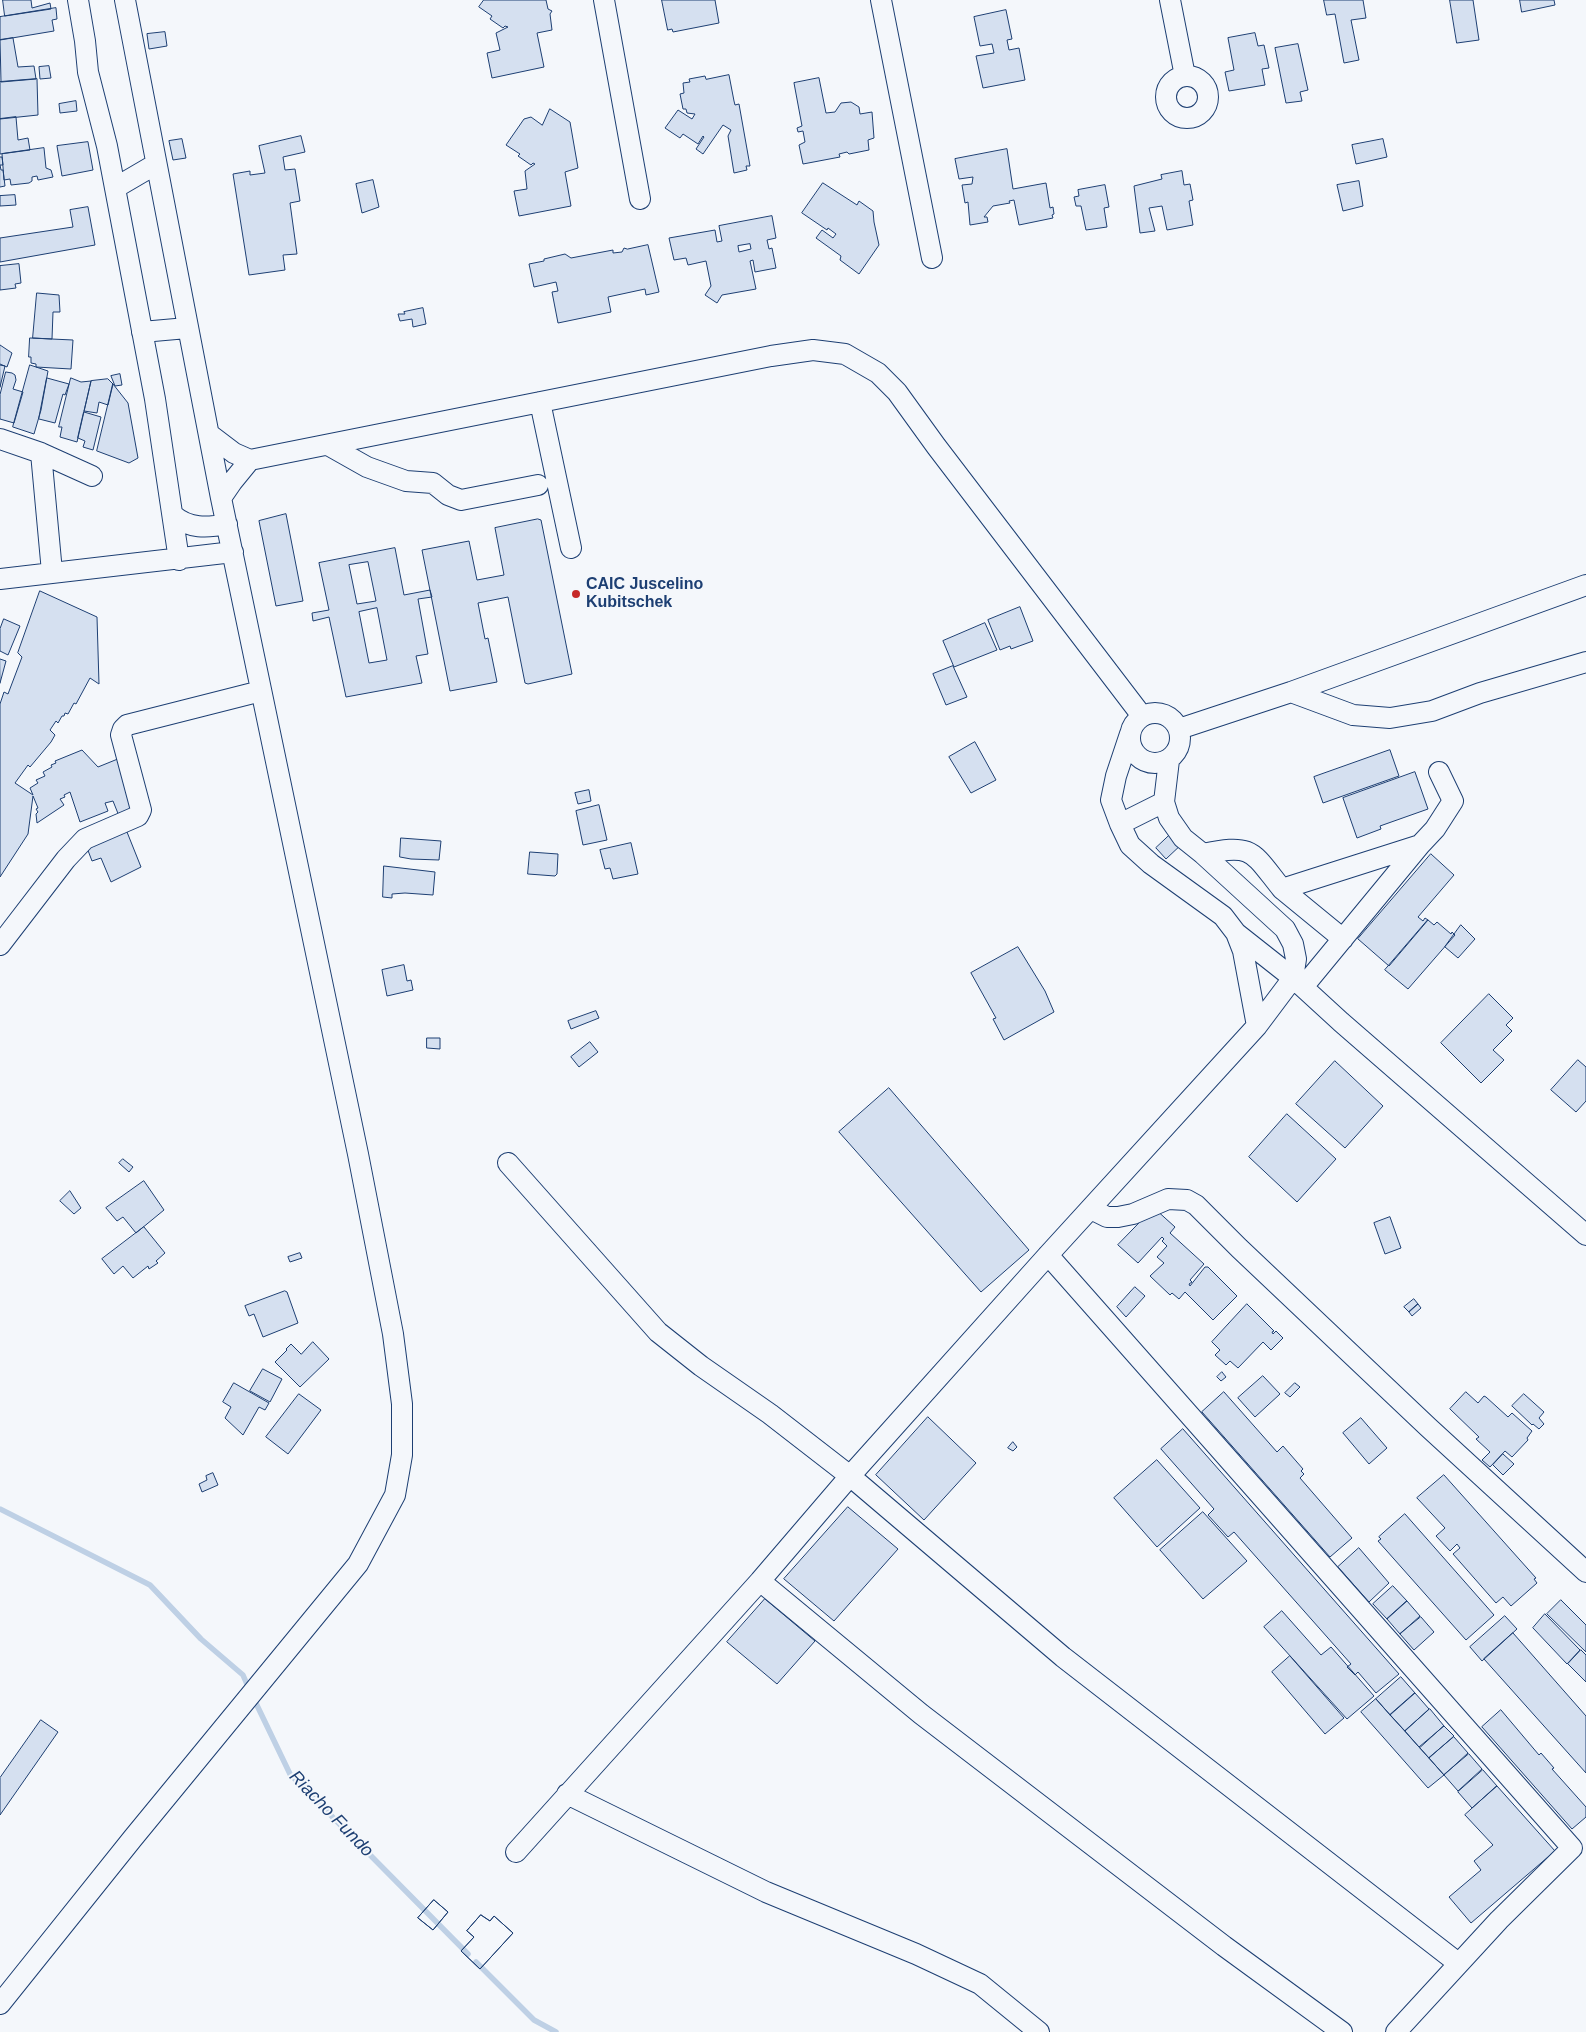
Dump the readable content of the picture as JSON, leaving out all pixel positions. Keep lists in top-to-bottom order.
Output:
{
  "water": ["Riacho Fundo"],
  "places": ["CAIC Juscelino Kubitschek"]
}
